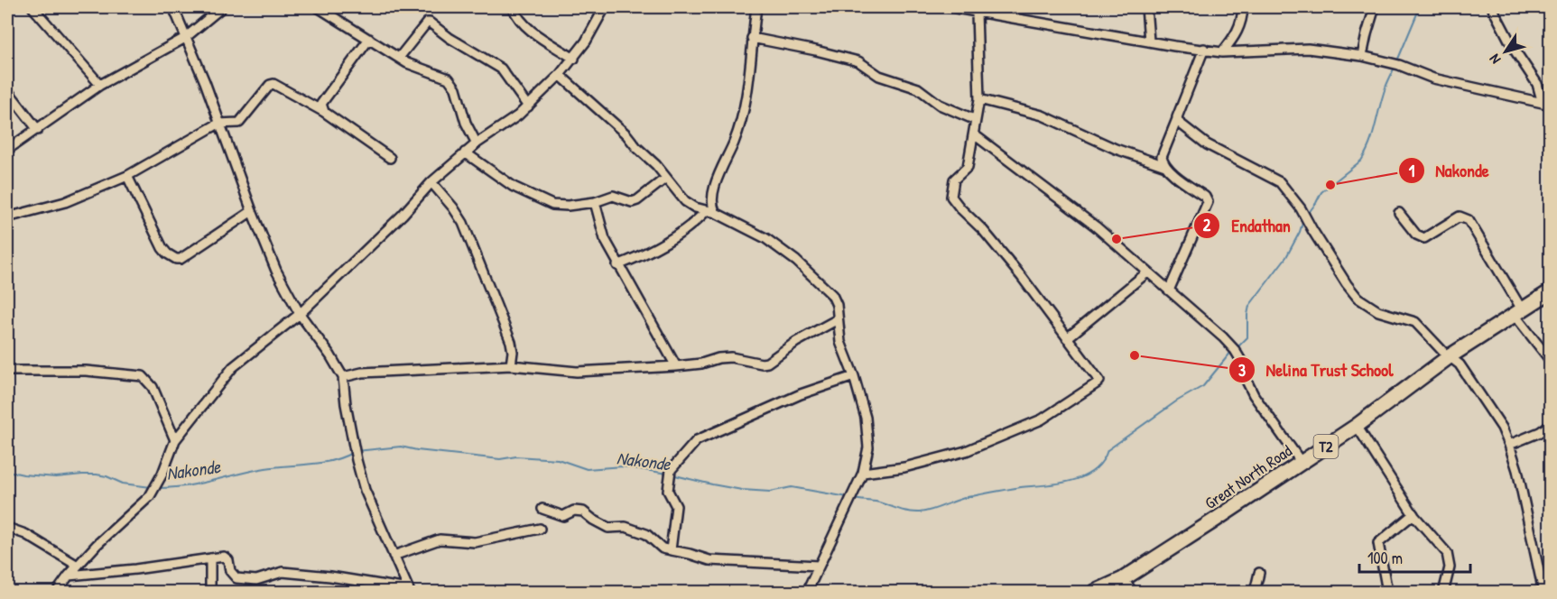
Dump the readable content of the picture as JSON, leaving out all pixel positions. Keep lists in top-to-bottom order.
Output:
{
  "streets": {
    "highway": ["T2", "Great North Road"]
  },
  "water": ["Nakonde"],
  "places": ["Nakonde", "Endathan", "Nelina Trust School"],
  "scale_bar": "100 m",
  "north": "bottom left"
}
